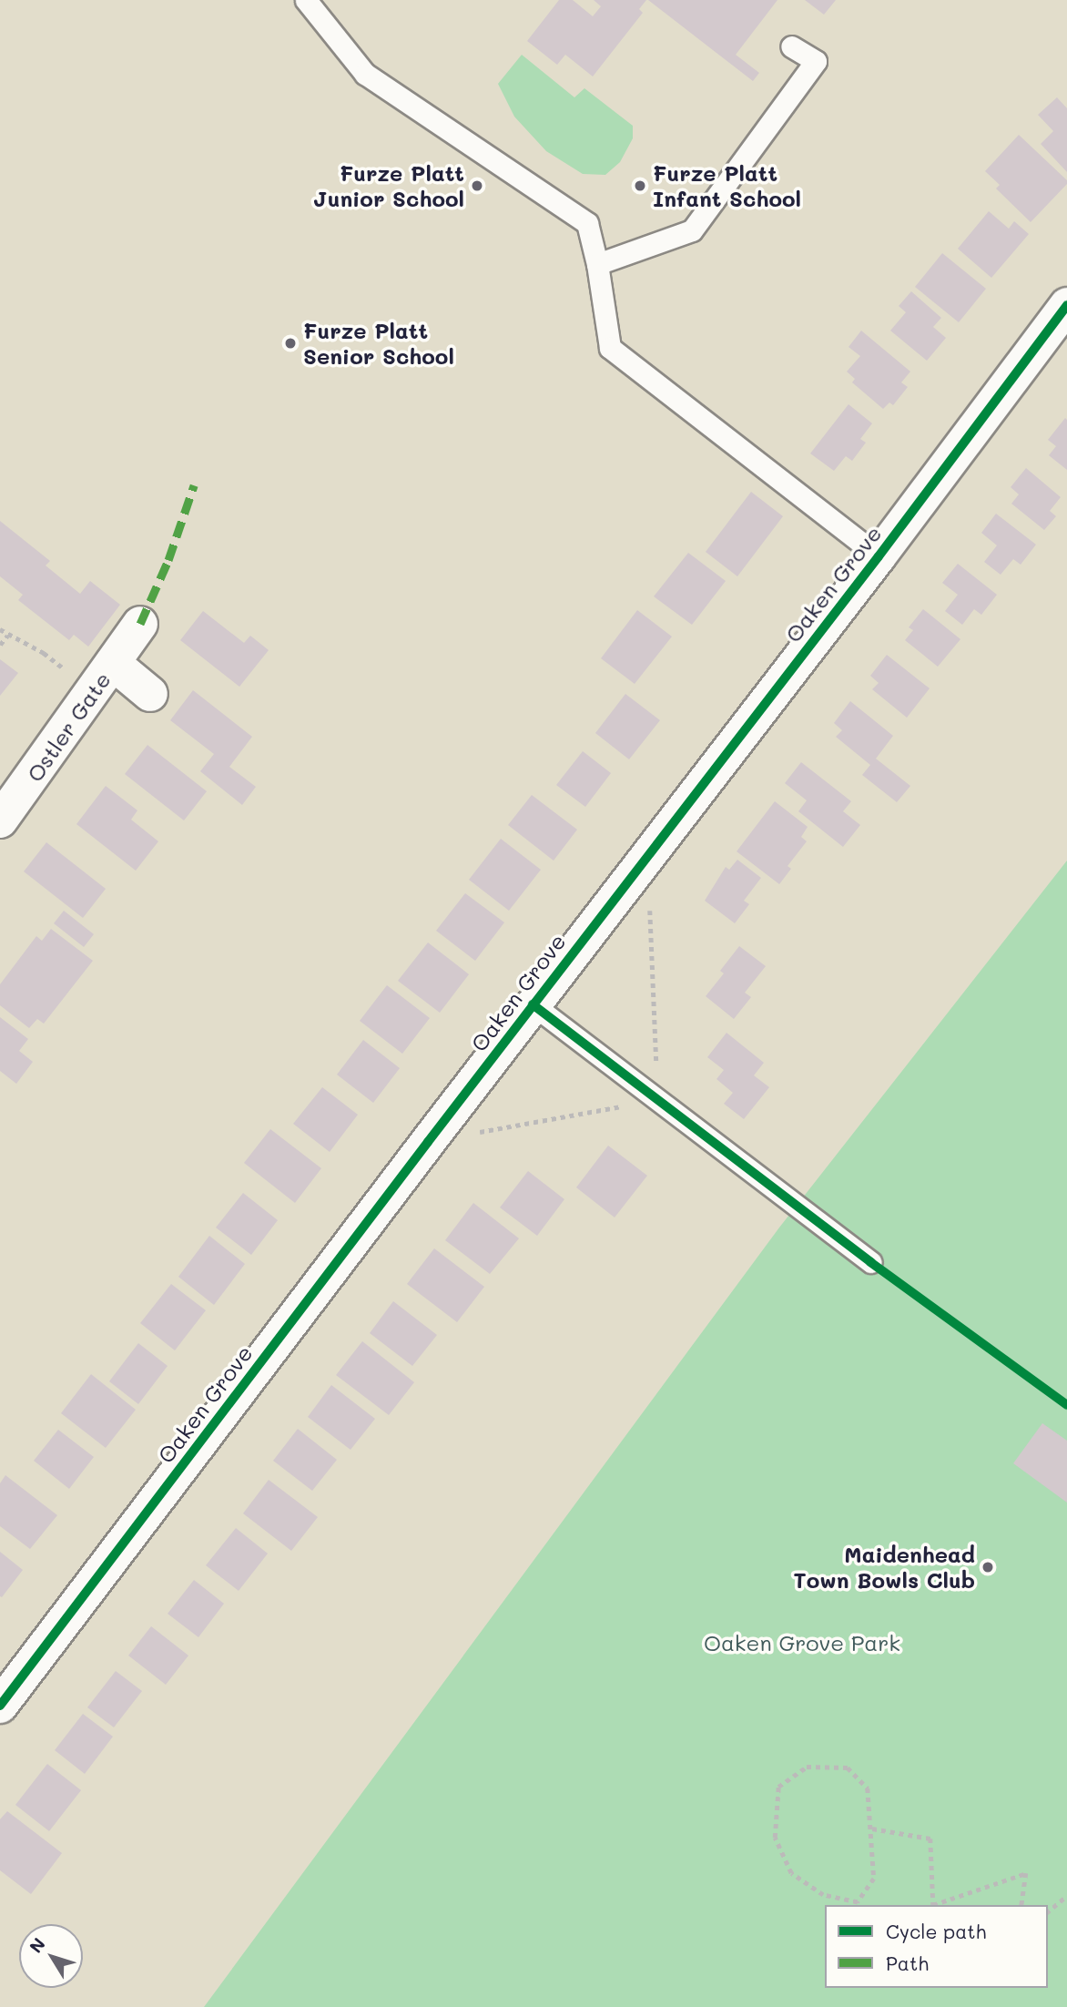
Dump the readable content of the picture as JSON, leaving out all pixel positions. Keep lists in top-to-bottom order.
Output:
{
  "streets": {
    "street": ["Oaken Grove", "Ostler Gate"]
  },
  "parks": ["Oaken Grove Park"],
  "places": [
    "Furze Platt Junior School",
    "Furze Platt Infant School",
    "Furze Platt Senior School",
    "Maidenhead Town Bowls Club"
  ],
  "legend": ["Cycle path", "Path"],
  "north": "top left"
}
